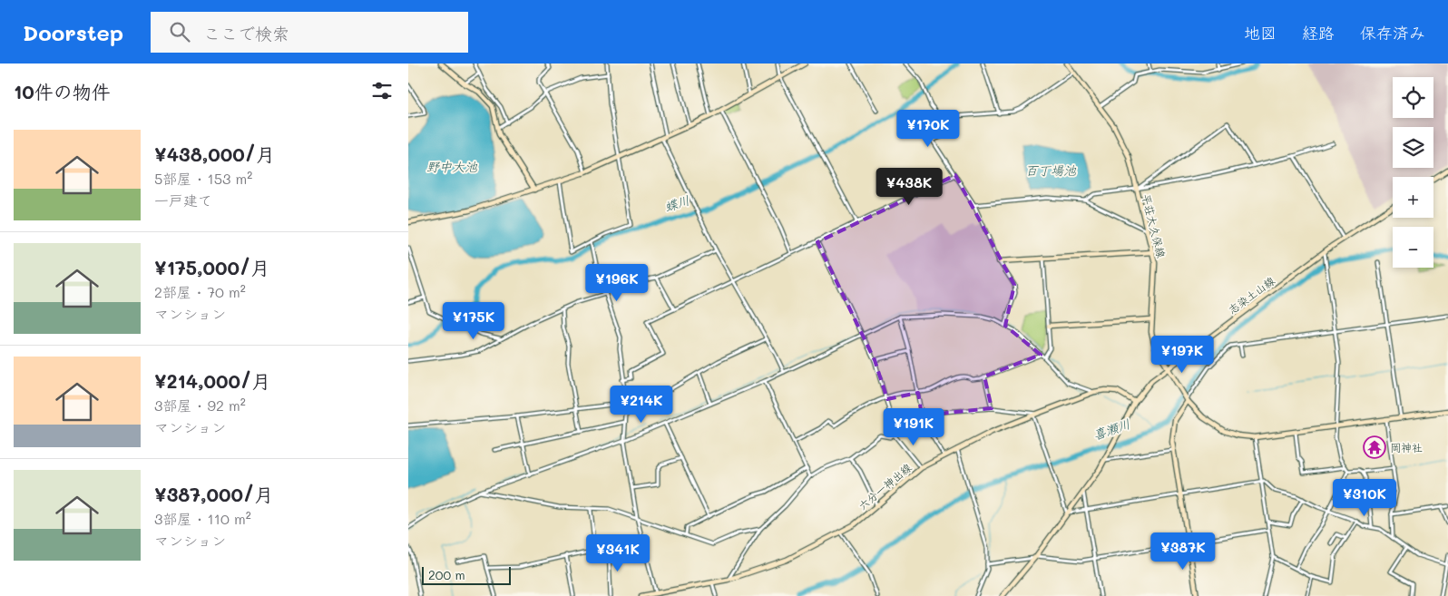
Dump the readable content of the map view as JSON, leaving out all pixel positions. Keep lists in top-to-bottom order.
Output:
{
  "streets": {
    "main road": ["平荘大久保線", "志染土山線", "六分一神出線"]
  },
  "crossings": [
    ["平荘大久保線", "志染土山線"],
    ["志染土山線", "六分一神出線"]
  ],
  "water": [
    "野中大池",
    "百丁場池",
    "蝶川",
    "喜瀬川"
  ],
  "places": {
    "temple": ["岡神社"]
  },
  "scale_bar": "200 m",
  "page": {
    "header": "Doorstep",
    "search": "ここで検索",
    "nav": ["地図", "経路", "保存済み"],
    "heading": "10件の物件",
    "map_buttons": ["+", "−"],
    "price": [
      "¥170K",
      "¥438K",
      "¥196K",
      "¥175K",
      "¥197K",
      "¥214K",
      "¥191K",
      "¥310K",
      "¥387K",
      "¥341K"
    ],
    "list": [
      {
        "name": "¥438,000/月",
        "note": "5部屋 · 153 m² · 一戸建て"
      },
      {
        "name": "¥175,000/月",
        "note": "2部屋 · 70 m² · マンション"
      },
      {
        "name": "¥214,000/月",
        "note": "3部屋 · 92 m² · マンション"
      },
      {
        "name": "¥387,000/月",
        "note": "3部屋 · 110 m² · マンション"
      }
    ],
    "scale": "200 m"
  }
}
